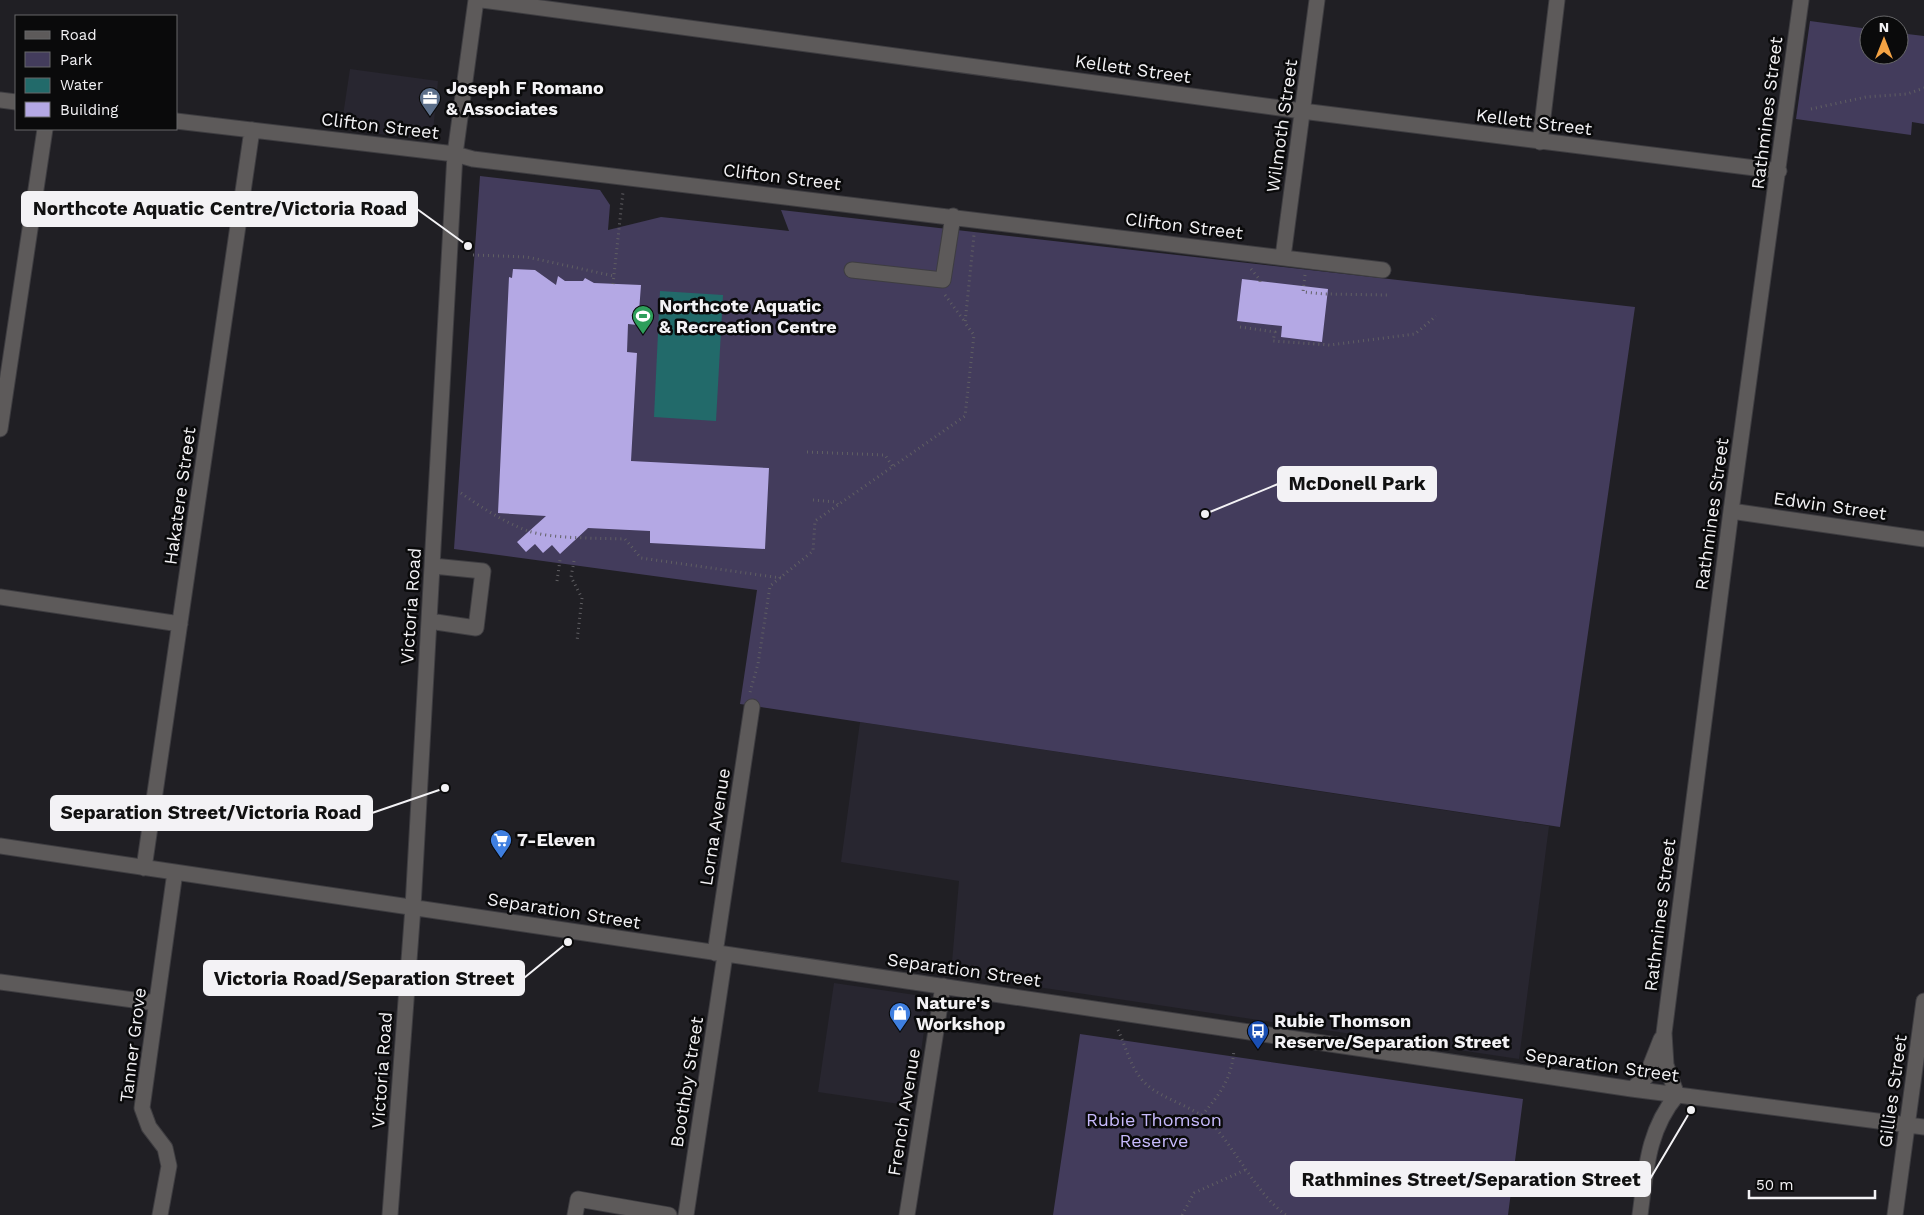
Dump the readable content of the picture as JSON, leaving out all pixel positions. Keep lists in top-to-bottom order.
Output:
{
  "streets": {
    "street": [
      "Kellett Street",
      "Rathmines Street",
      "Clifton Street",
      "Wilmoth Street",
      "Hakatere Street",
      "Edwin Street",
      "Victoria Road",
      "Lorna Avenue",
      "Separation Street",
      "Tanner Grove",
      "Boothby Street",
      "Gillies Street",
      "French Avenue"
    ]
  },
  "crossings": [
    ["Kellett Street", "Rathmines Street"],
    ["Kellett Street", "Wilmoth Street"],
    ["Rathmines Street", "Edwin Street"],
    ["Rathmines Street", "Separation Street"],
    ["Clifton Street", "Wilmoth Street"],
    ["Clifton Street", "Hakatere Street"],
    ["Clifton Street", "Victoria Road"],
    ["Hakatere Street", "Separation Street"],
    ["Victoria Road", "Separation Street"],
    ["Lorna Avenue", "Separation Street"],
    ["Lorna Avenue", "Boothby Street"],
    ["Separation Street", "Tanner Grove"],
    ["Separation Street", "Boothby Street"],
    ["Separation Street", "Gillies Street"],
    ["Separation Street", "French Avenue"]
  ],
  "parks": ["Rubie Thomson Reserve"],
  "places": {
    "office": ["Joseph F Romano & Associates"],
    "other": [
      "Northcote Aquatic Centre/Victoria Road",
      "McDonell Park",
      "Separation Street/Victoria Road",
      "Victoria Road/Separation Street",
      "Rathmines Street/Separation Street"
    ],
    "sports": ["Northcote Aquatic & Recreation Centre"],
    "supermarket": ["7-Eleven"],
    "shop": ["Nature's Workshop"],
    "bus stop": ["Rubie Thomson Reserve/Separation Street"]
  },
  "legend": [
    "Road",
    "Park",
    "Water",
    "Building"
  ],
  "scale_bar": "50 m",
  "north": "top"
}
